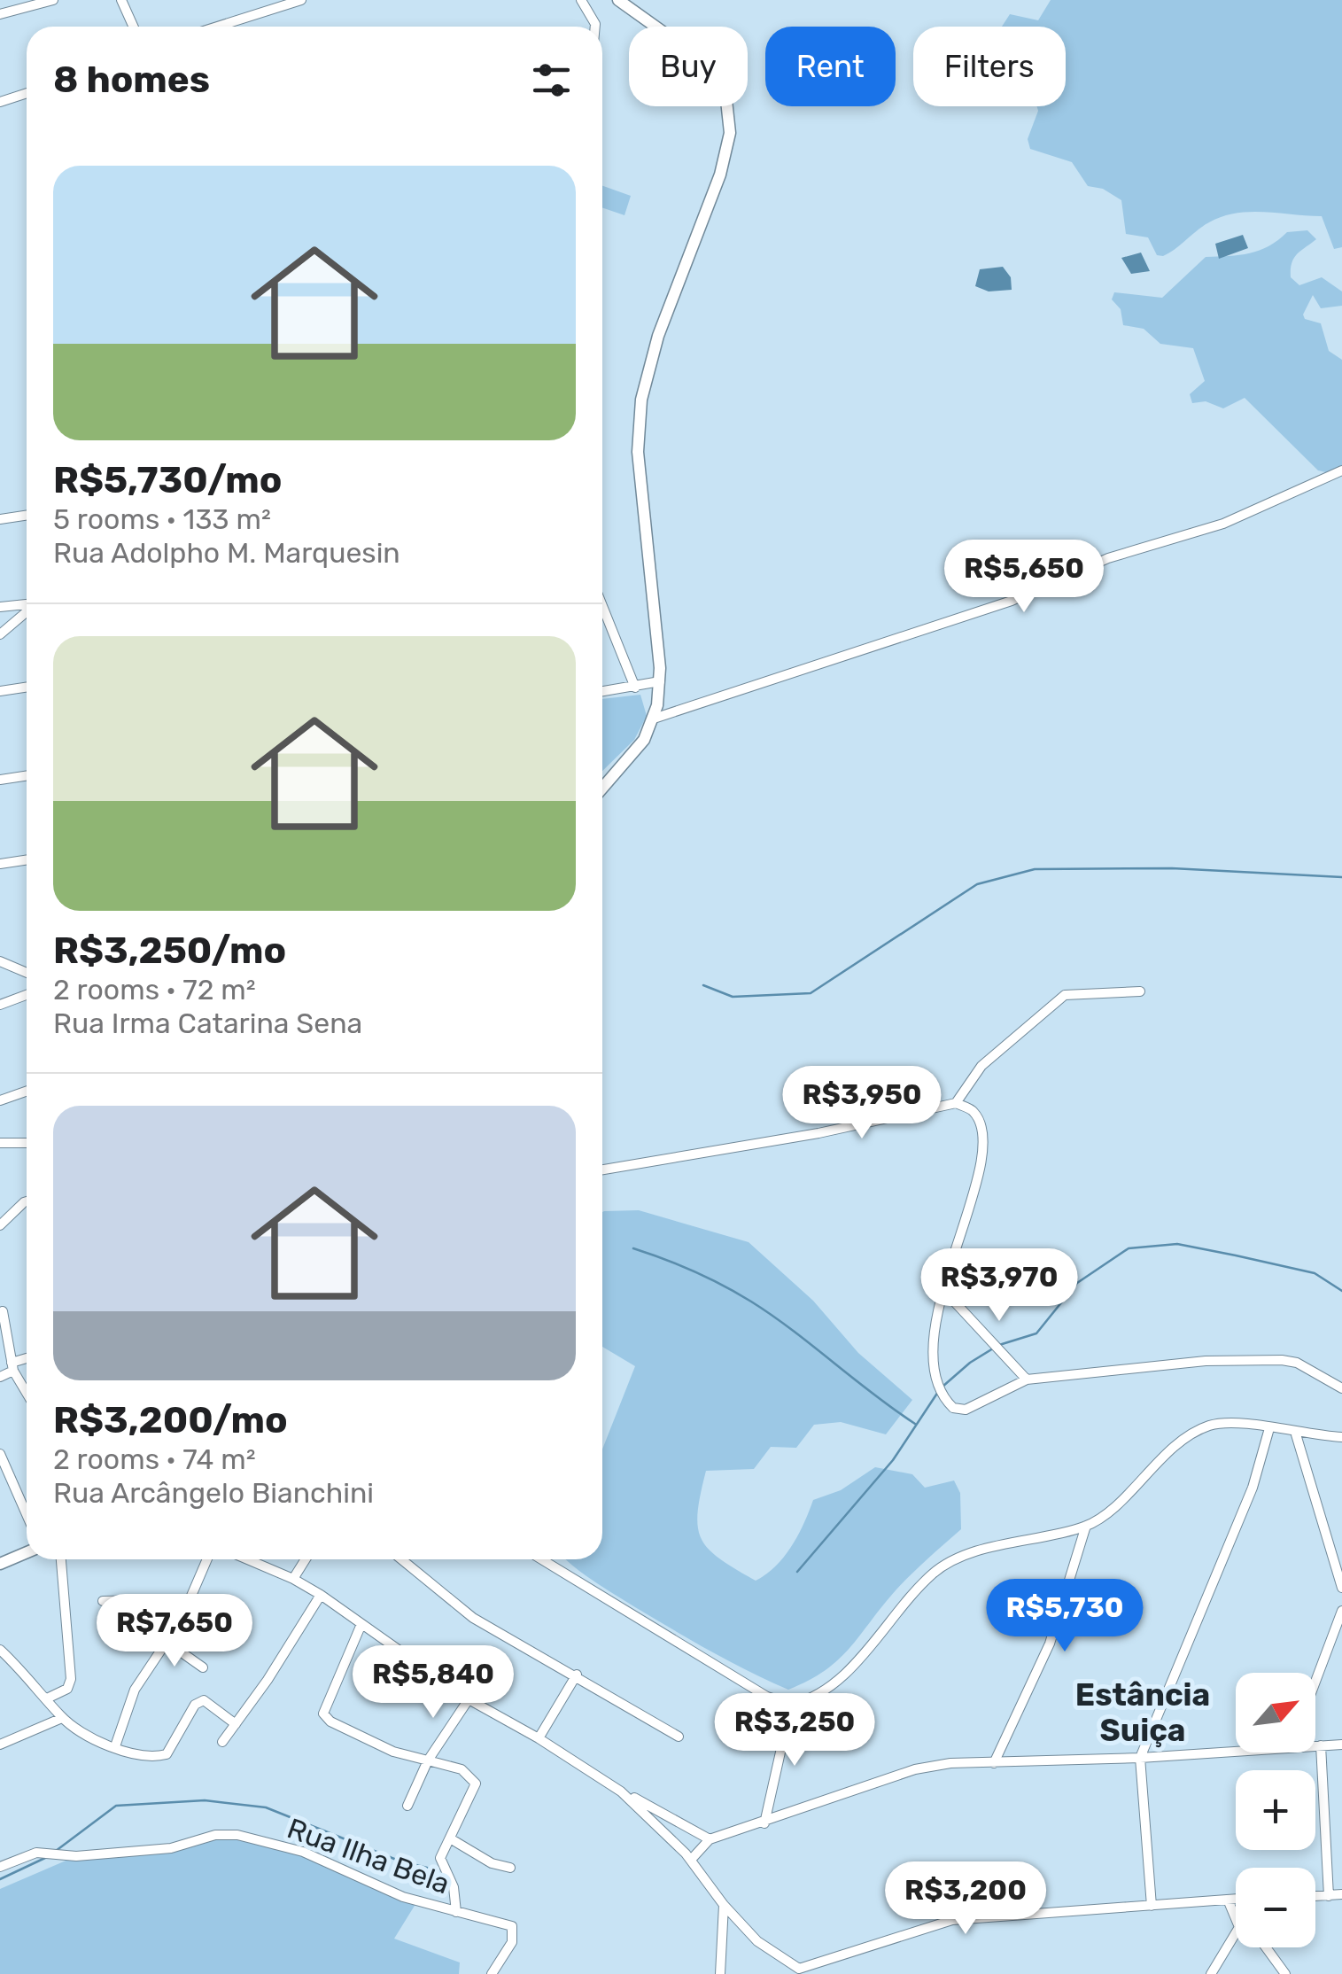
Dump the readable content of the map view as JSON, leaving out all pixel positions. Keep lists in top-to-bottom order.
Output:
{
  "streets": {
    "street": ["Rua Ilha Bela"]
  },
  "districts": ["Estância Suiça"],
  "north": "top right",
  "page": {
    "chip": ["Buy", "Rent", "Filters"],
    "heading": "8 homes",
    "list": [
      {
        "name": "R$5,730/mo",
        "note": "5 rooms · 133 m² · Rua Adolpho M. Marquesin"
      },
      {
        "name": "R$3,250/mo",
        "note": "2 rooms · 72 m² · Rua Irma Catarina Sena"
      },
      {
        "name": "R$3,200/mo",
        "note": "2 rooms · 74 m² · Rua Arcângelo Bianchini"
      }
    ],
    "price": [
      "R$5,650",
      "R$3,950",
      "R$3,970",
      "R$5,730",
      "R$7,650",
      "R$5,840",
      "R$3,250",
      "R$3,200"
    ],
    "map_buttons": ["+", "−"]
  }
}
